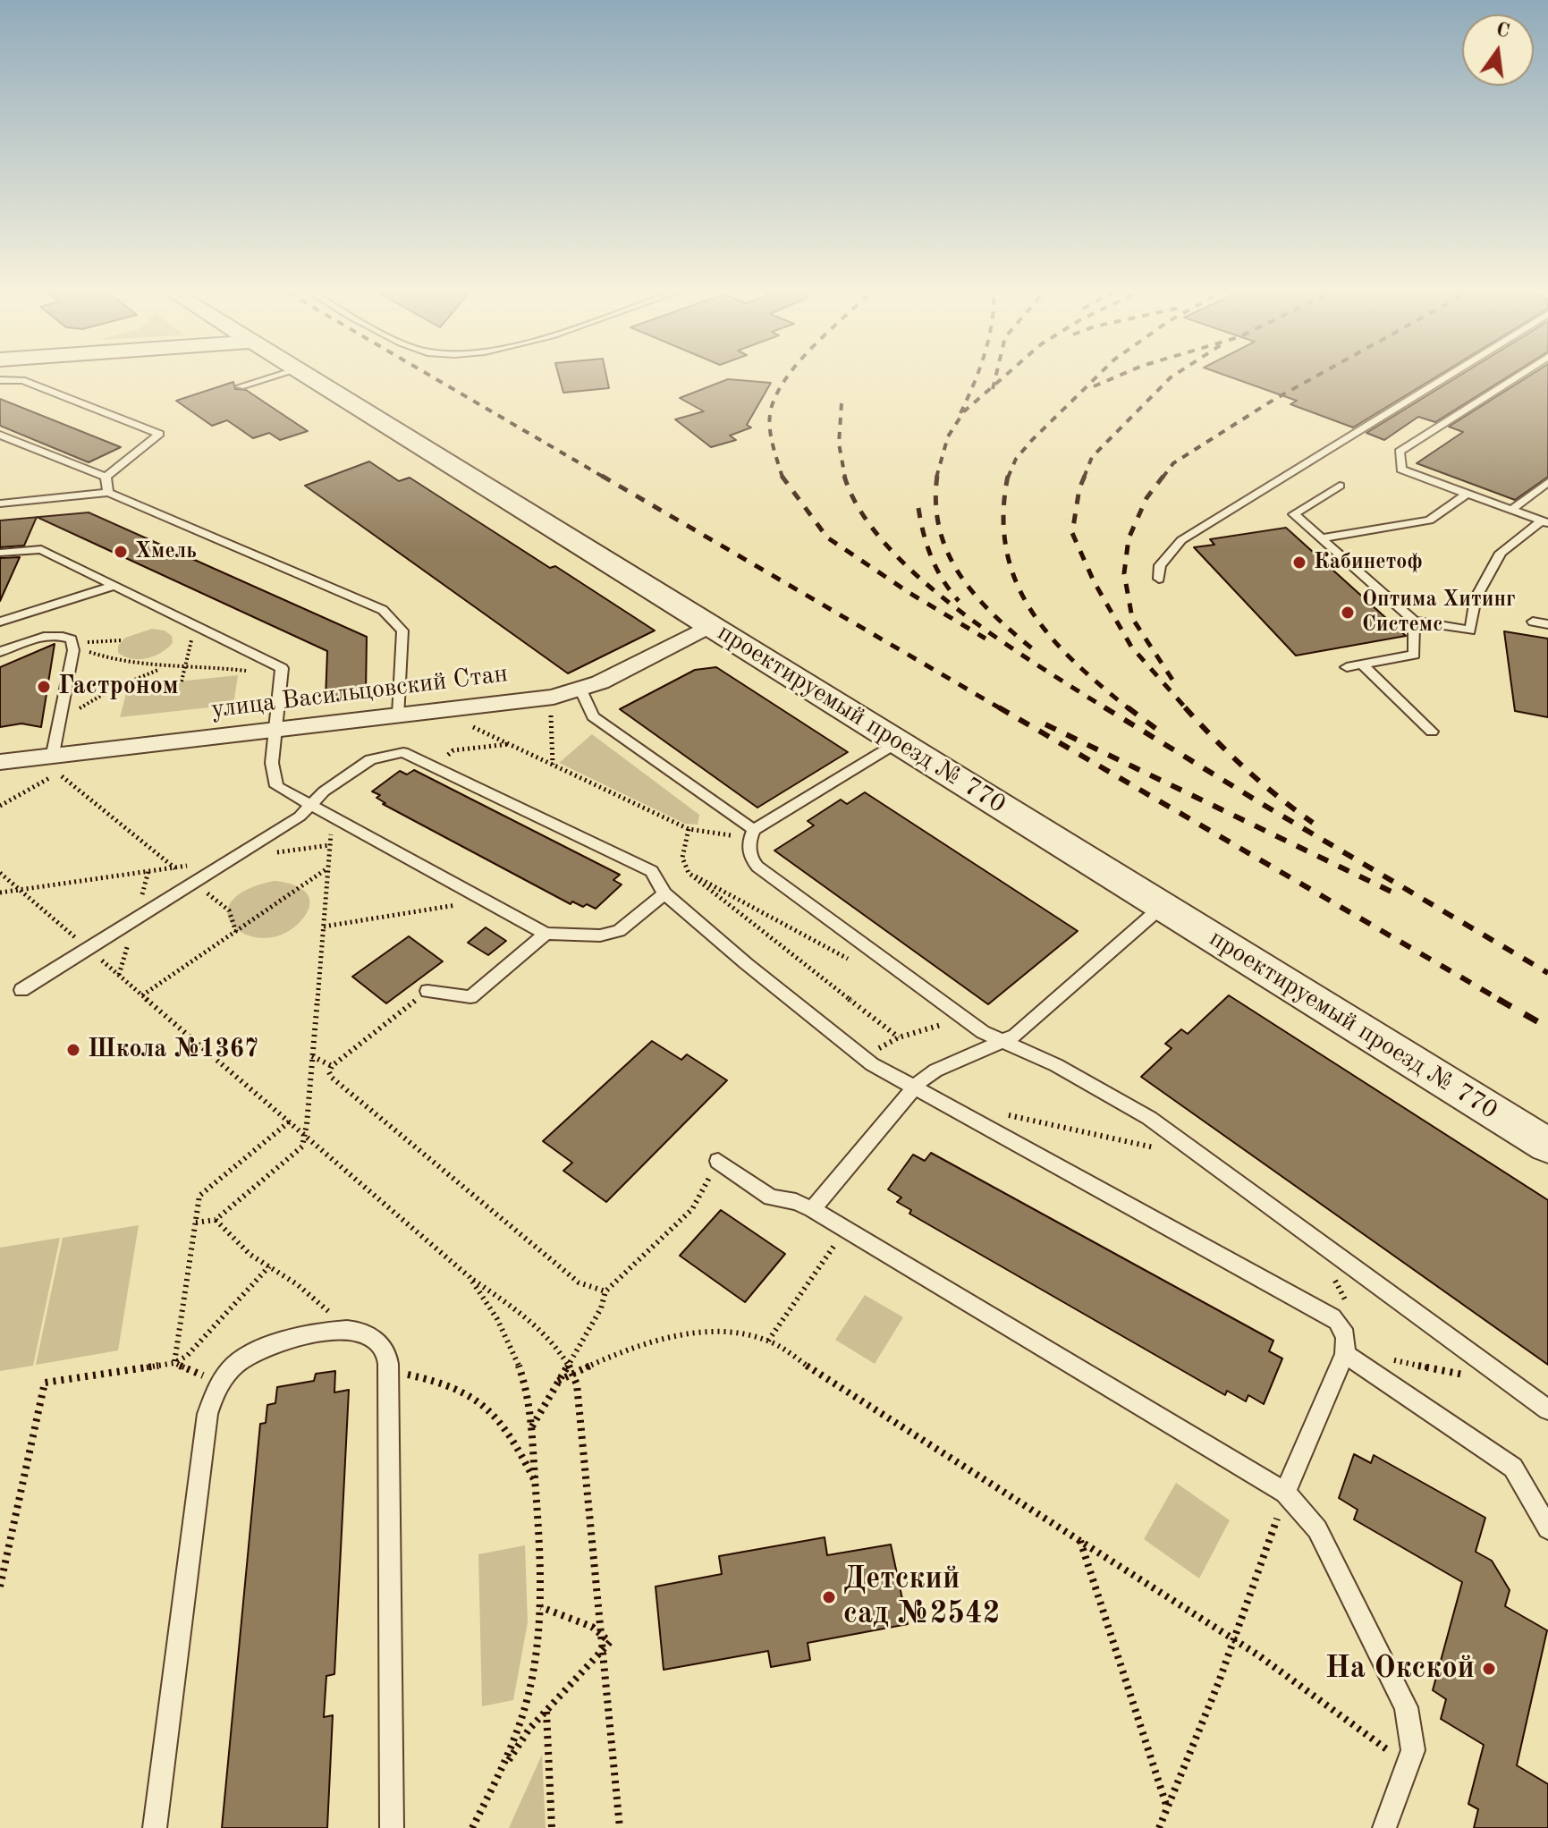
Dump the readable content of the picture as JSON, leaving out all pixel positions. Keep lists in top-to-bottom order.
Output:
{
  "streets": {
    "street": ["улица Васильцовский Стан", "проектируемый проезд № 770"]
  },
  "crossings": [
    ["улица Васильцовский Стан", "проектируемый проезд № 770"]
  ],
  "places": [
    "Хмель",
    "Кабинетоф",
    "Оптима Хитинг Системс",
    "Гастроном",
    "Школа №1367",
    "Детский сад №2542",
    "На Окской"
  ],
  "north": "top"
}
